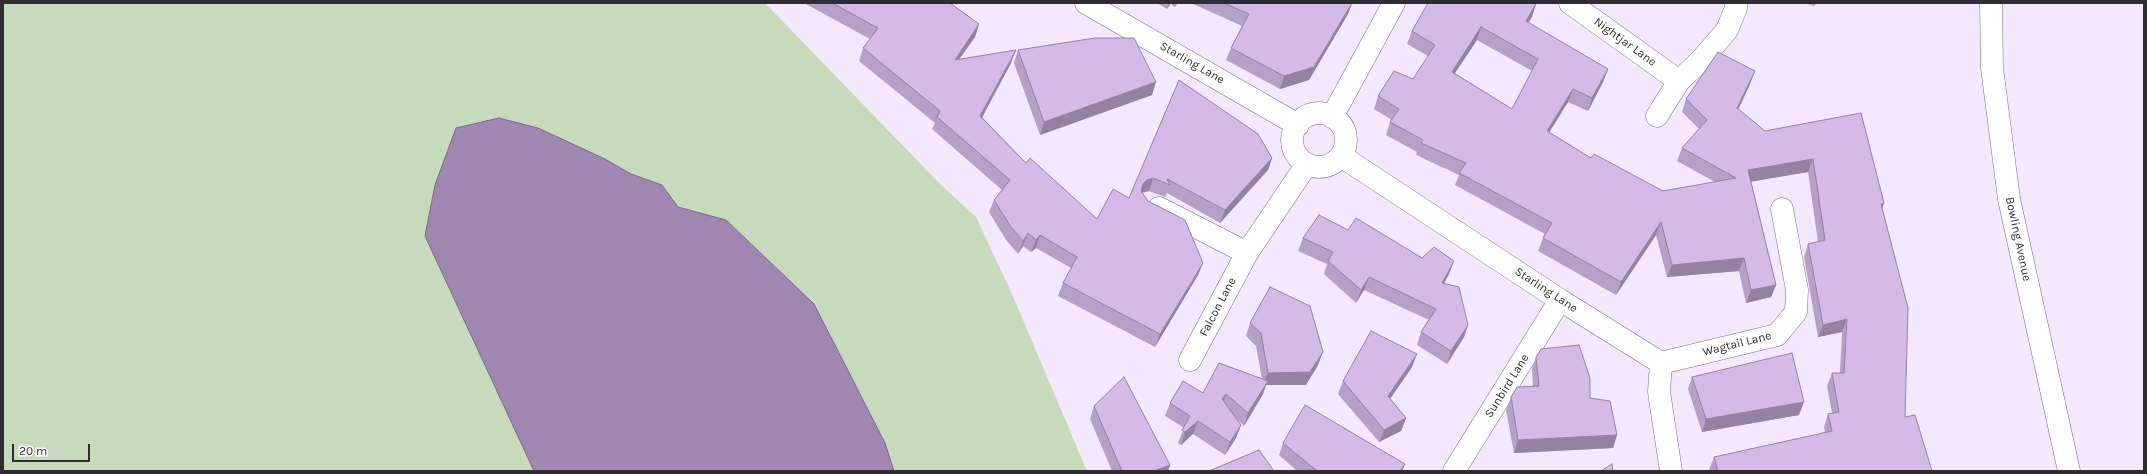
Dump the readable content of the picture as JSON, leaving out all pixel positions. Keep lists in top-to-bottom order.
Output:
{
  "streets": {
    "street": [
      "Nightjar Lane",
      "Starling Lane",
      "Bowling Avenue",
      "Falcon Lane",
      "Wagtail Lane",
      "Sunbird Lane"
    ]
  },
  "crossings": [
    ["Starling Lane", "Falcon Lane"],
    ["Starling Lane", "Wagtail Lane"],
    ["Starling Lane", "Sunbird Lane"]
  ],
  "scale_bar": "20 m"
}
